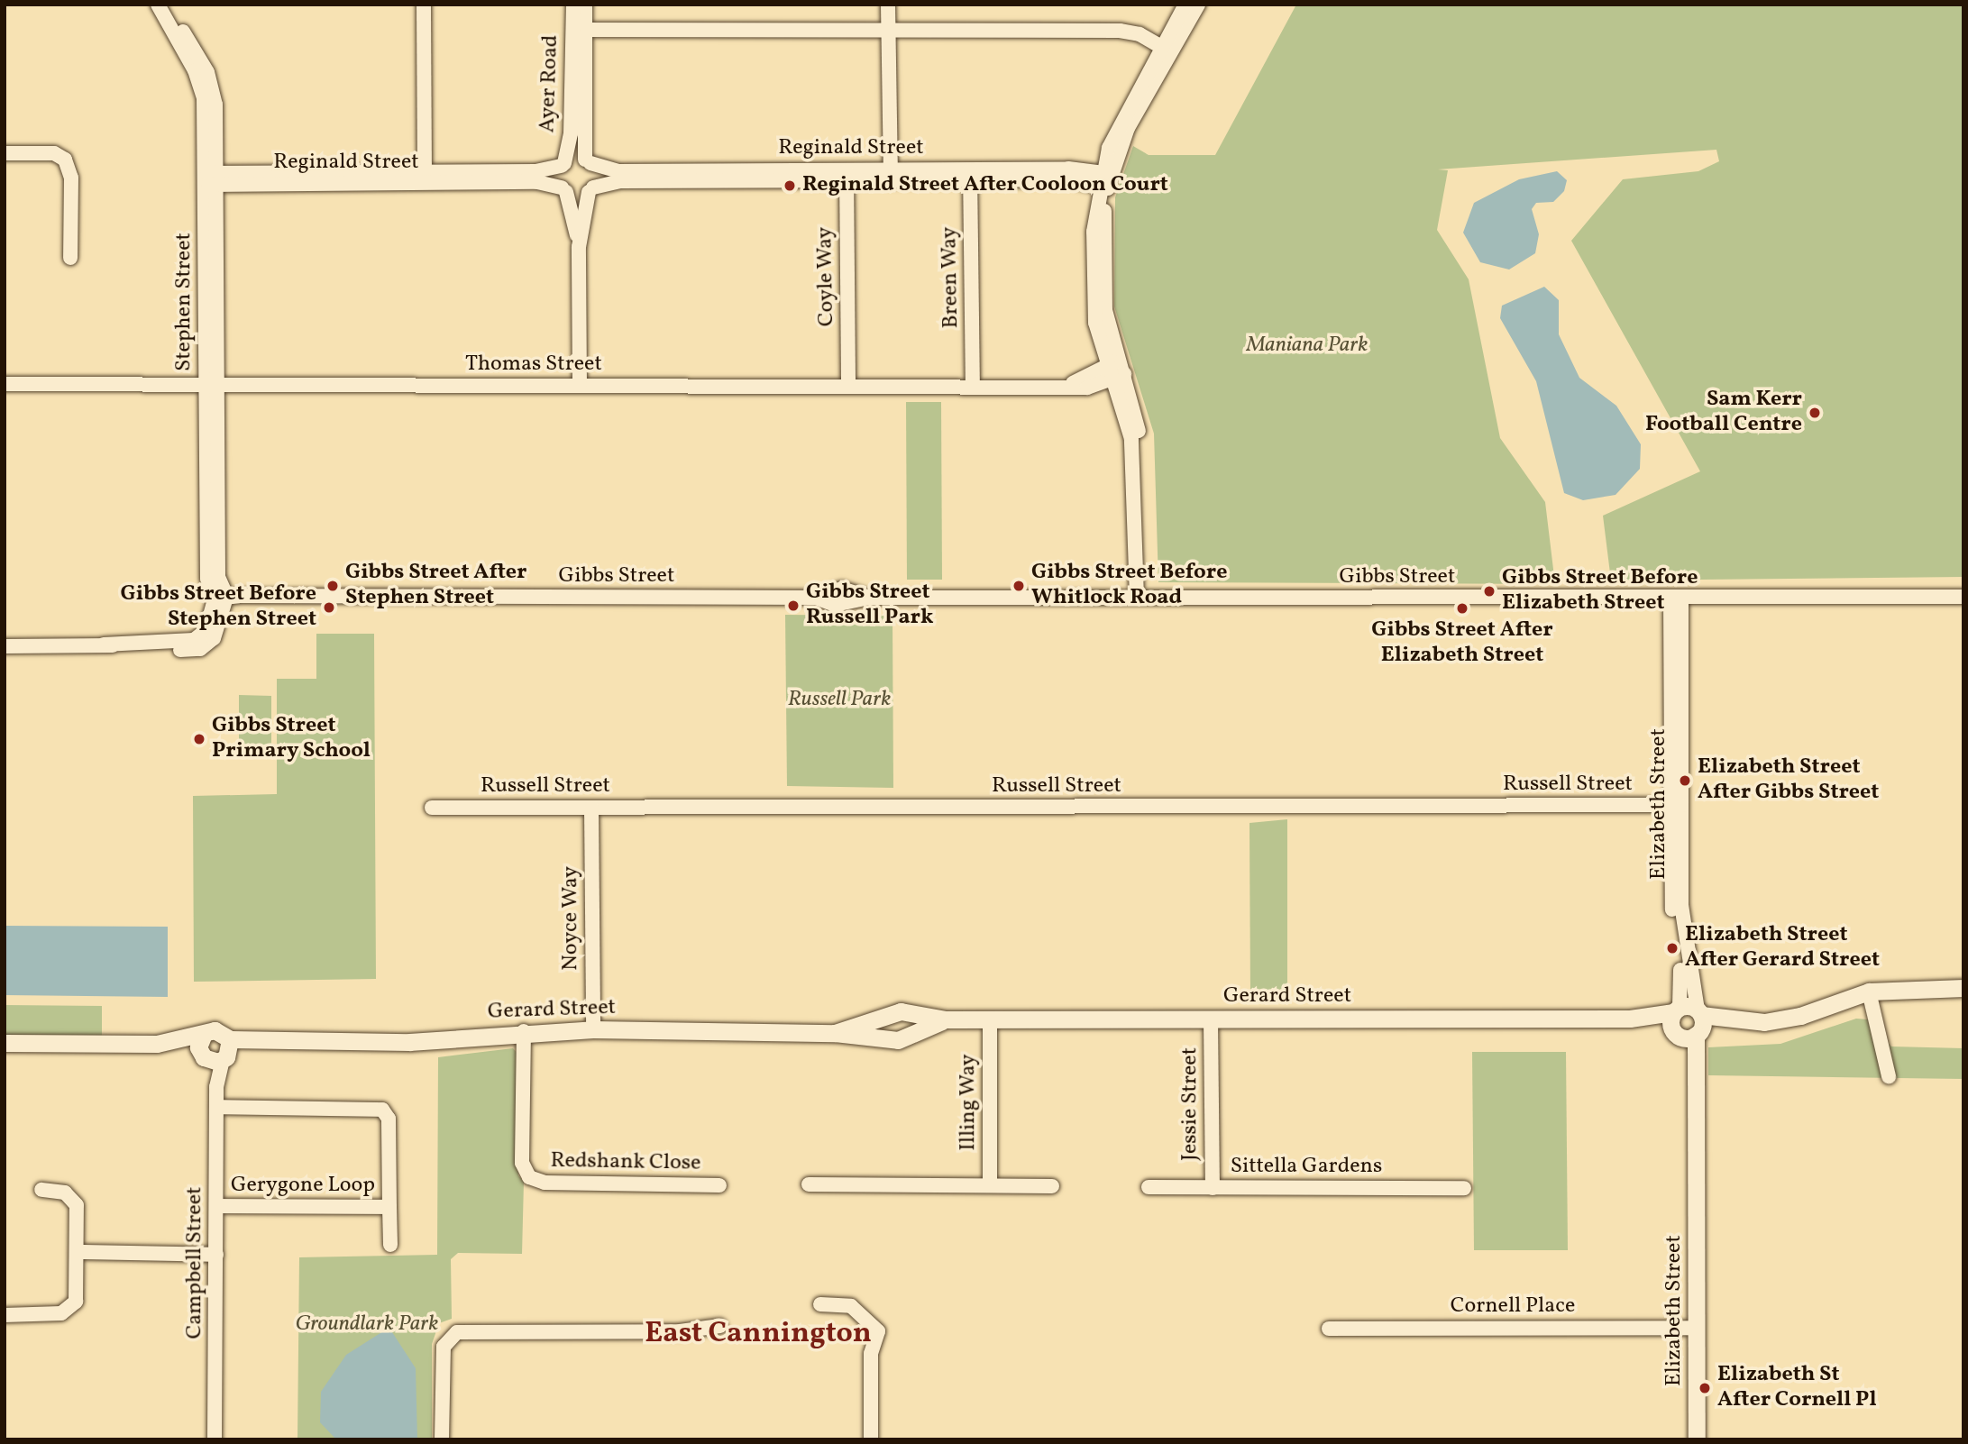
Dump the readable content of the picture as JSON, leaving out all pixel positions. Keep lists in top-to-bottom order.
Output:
{
  "streets": {
    "street": [
      "Ayer Road",
      "Reginald Street",
      "Coyle Way",
      "Breen Way",
      "Stephen Street",
      "Thomas Street",
      "Gibbs Street",
      "Russell Street",
      "Elizabeth Street",
      "Noyce Way",
      "Gerard Street",
      "Illing Way",
      "Jessie Street",
      "Redshank Close",
      "Sittella Gardens",
      "Gerygone Loop",
      "Campbell Street",
      "Cornell Place"
    ]
  },
  "crossings": [
    ["Ayer Road", "Reginald Street"],
    ["Reginald Street", "Coyle Way"],
    ["Reginald Street", "Breen Way"],
    ["Reginald Street", "Stephen Street"],
    ["Coyle Way", "Thomas Street"],
    ["Breen Way", "Thomas Street"],
    ["Stephen Street", "Thomas Street"],
    ["Stephen Street", "Gibbs Street"],
    ["Gibbs Street", "Elizabeth Street"],
    ["Russell Street", "Elizabeth Street"],
    ["Russell Street", "Noyce Way"],
    ["Elizabeth Street", "Gerard Street"],
    ["Elizabeth Street", "Cornell Place"],
    ["Noyce Way", "Gerard Street"],
    ["Gerard Street", "Illing Way"],
    ["Gerard Street", "Jessie Street"],
    ["Gerard Street", "Redshank Close"],
    ["Gerard Street", "Campbell Street"],
    ["Jessie Street", "Sittella Gardens"],
    ["Gerygone Loop", "Campbell Street"]
  ],
  "districts": ["East Cannington"],
  "parks": ["Maniana Park", "Russell Park", "Groundlark Park"],
  "places": [
    "Reginald Street After Cooloon Court",
    "Sam Kerr Football Centre",
    "Gibbs Street After Stephen Street",
    "Gibbs Street Before Whitlock Road",
    "Gibbs Street Before Elizabeth Street",
    "Gibbs Street Russell Park",
    "Gibbs Street Before Stephen Street",
    "Gibbs Street After Elizabeth Street",
    "Gibbs Street Primary School",
    "Elizabeth Street After Gibbs Street",
    "Elizabeth Street After Gerard Street",
    "Elizabeth St After Cornell Pl"
  ]
}
